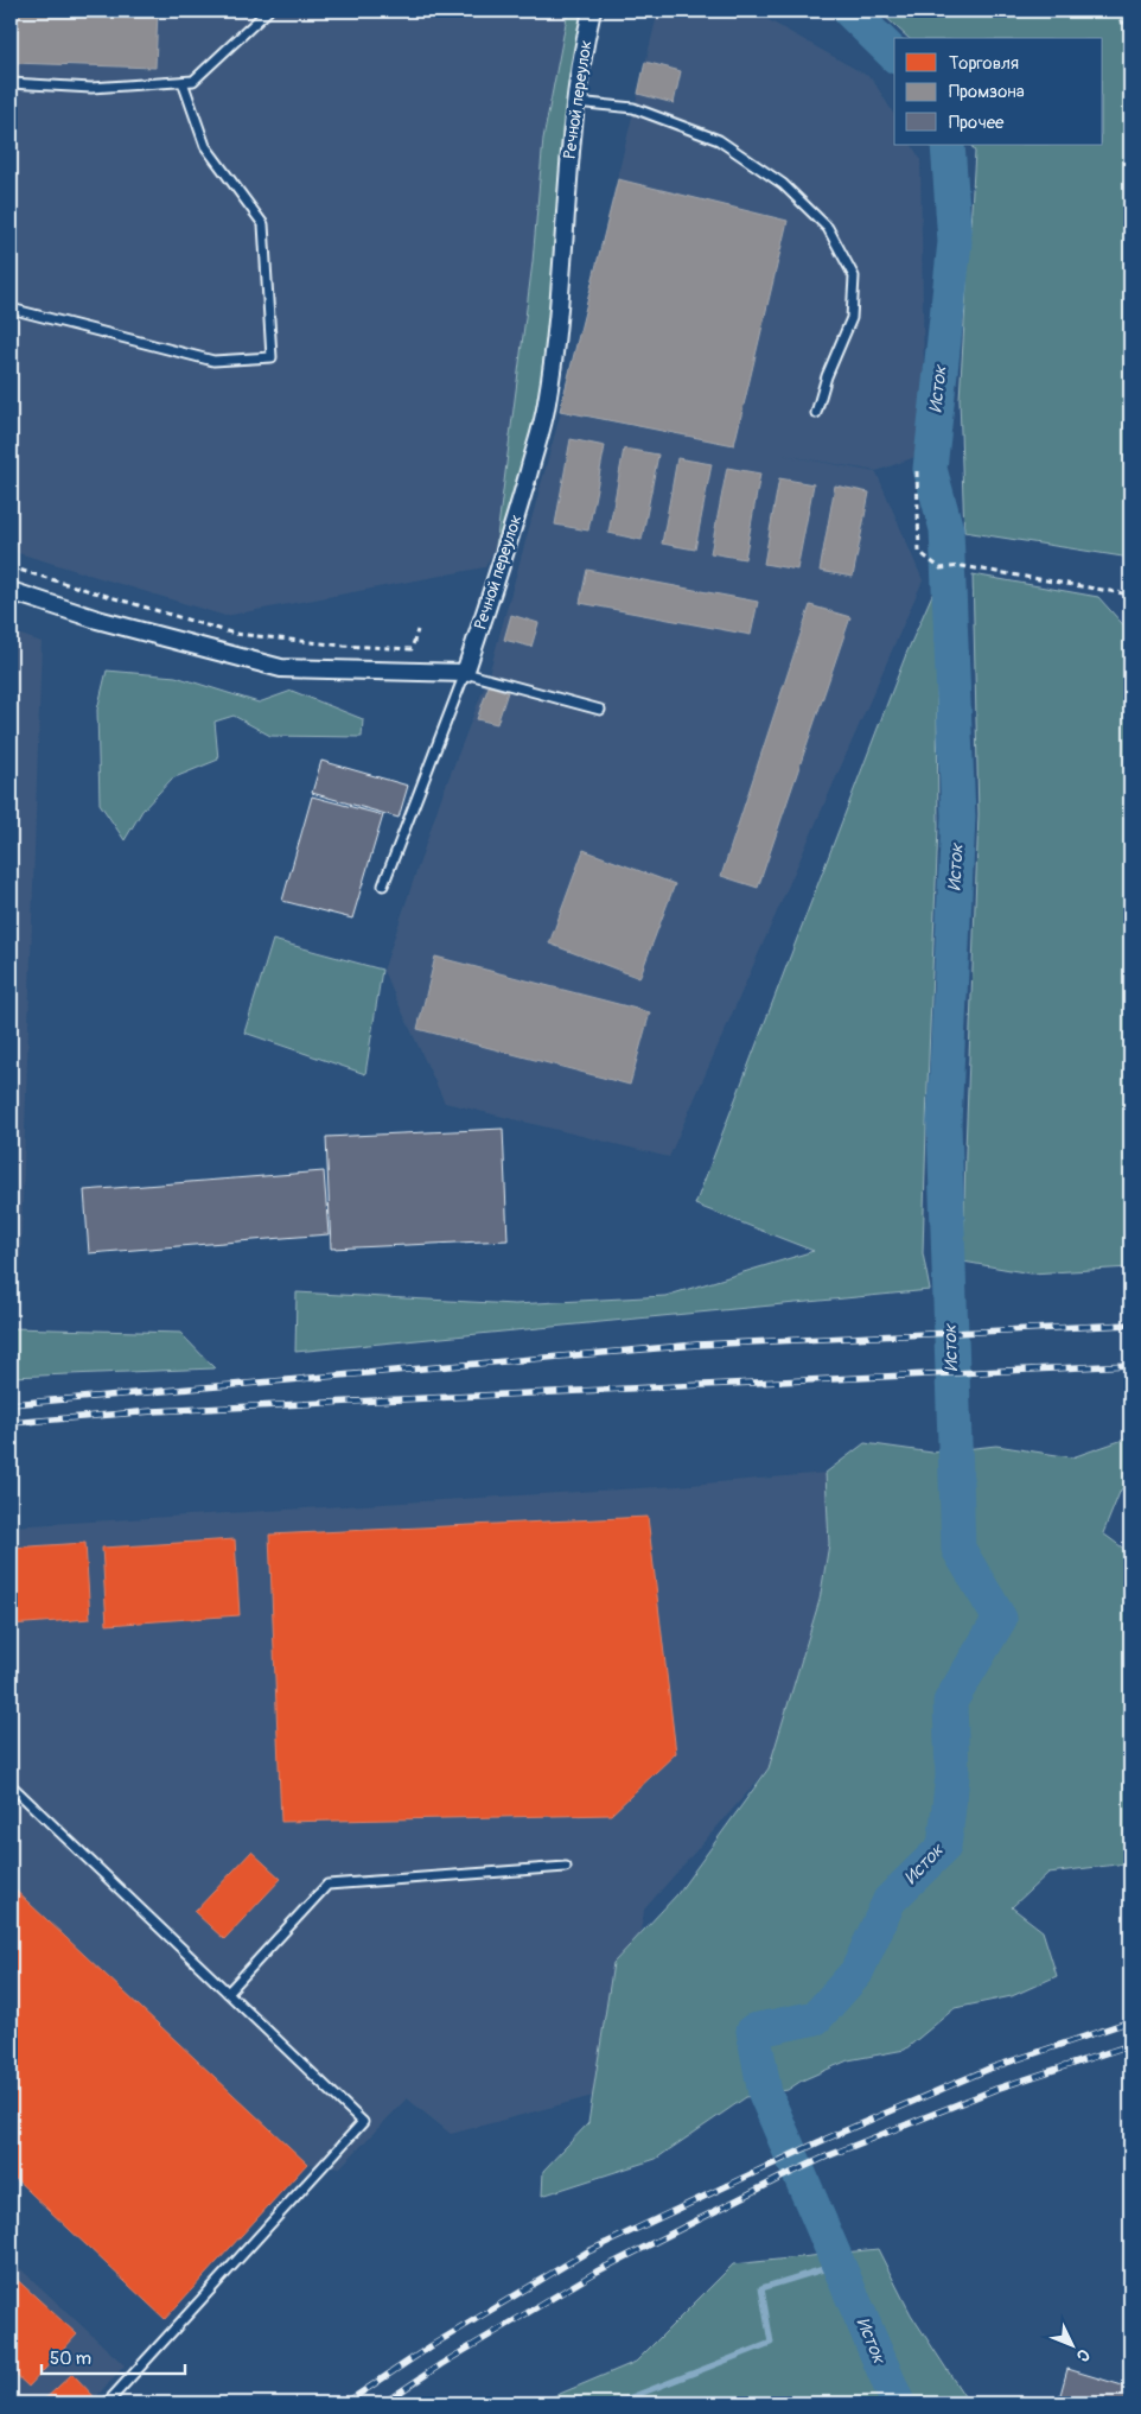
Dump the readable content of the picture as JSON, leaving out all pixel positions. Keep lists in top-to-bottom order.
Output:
{
  "streets": {
    "street": ["Речной переулок"]
  },
  "water": ["Исток"],
  "legend": ["Торговля", "Промзона", "Прочее"],
  "scale_bar": "50 m",
  "north": "bottom right"
}
